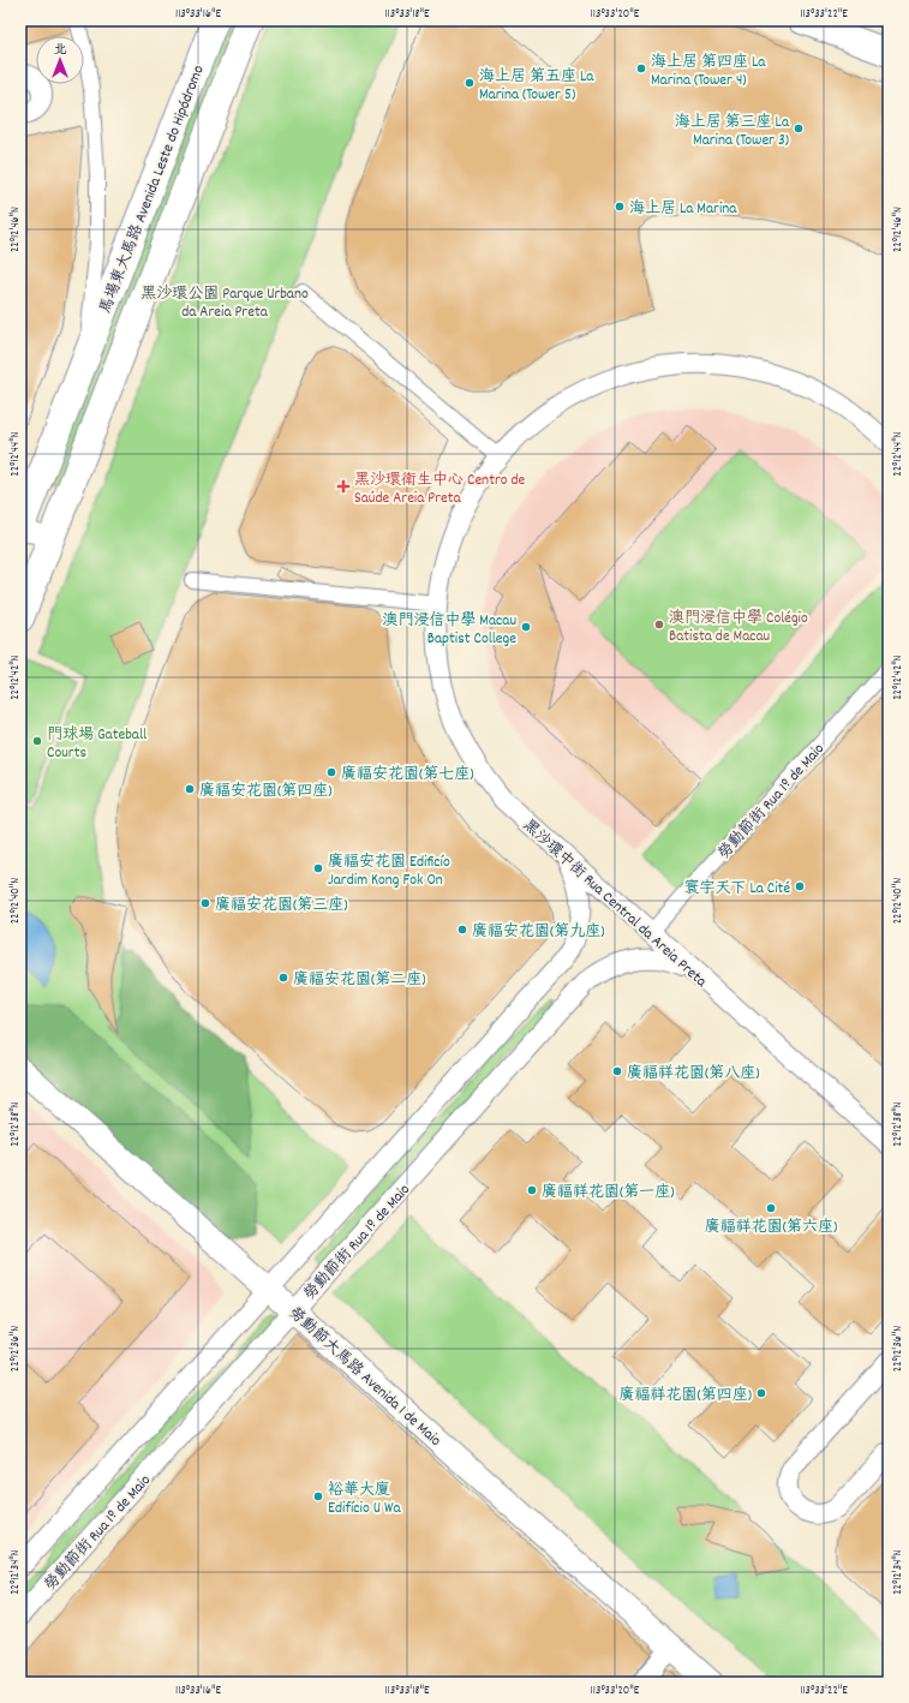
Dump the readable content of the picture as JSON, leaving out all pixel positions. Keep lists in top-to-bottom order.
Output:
{
  "streets": {
    "main road": ["馬場東大馬路 Avenida Leste do Hipódromo"],
    "street": ["勞動節街 Rua 1º de Maio", "黑沙環中街 Rua Central da Areia Preta", "勞動節大馬路 Avenida 1 de Maio"]
  },
  "crossings": [
    ["勞動節街 Rua 1º de Maio", "黑沙環中街 Rua Central da Areia Preta"],
    ["勞動節街 Rua 1º de Maio", "勞動節大馬路 Avenida 1 de Maio"]
  ],
  "parks": ["黑沙環公園 Parque Urbano da Areia Preta"],
  "places": {
    "other": [
      "海上居 第四座 La Marina (Tower 4)",
      "海上居 第五座 La Marina (Tower 5)",
      "海上居 第三座 La Marina (Tower 3)",
      "海上居 La Marina",
      "澳門浸信中學 Colégio Batista de Macau",
      "澳門浸信中學 Macau Baptist College",
      "門球場 Gateball Courts",
      "廣福安花園(第七座)",
      "廣福安花園(第四座)",
      "廣福安花園 Edificío Jardim Kong Fok On",
      "寰宇天下 La Cité",
      "廣福安花園(第三座)",
      "廣福安花園(第九座)",
      "廣福安花園(第二座)",
      "廣福祥花園(第八座)",
      "廣福祥花園(第一座)",
      "廣福祥花園(第六座)",
      "廣福祥花園(第四座)",
      "裕華大廈 Edifício U Wa"
    ],
    "health": ["黑沙環衛生中心 Centro de Saúde Areia Preta"]
  },
  "north": "top",
  "coordinates": [
    "113°33'16\"E",
    "113°33'18\"E",
    "113°33'20\"E",
    "113°33'22\"E",
    "22°12'46\"N",
    "22°12'44\"N",
    "22°12'42\"N",
    "22°12'40\"N",
    "22°12'38\"N",
    "22°12'36\"N",
    "22°12'34\"N"
  ]
}
